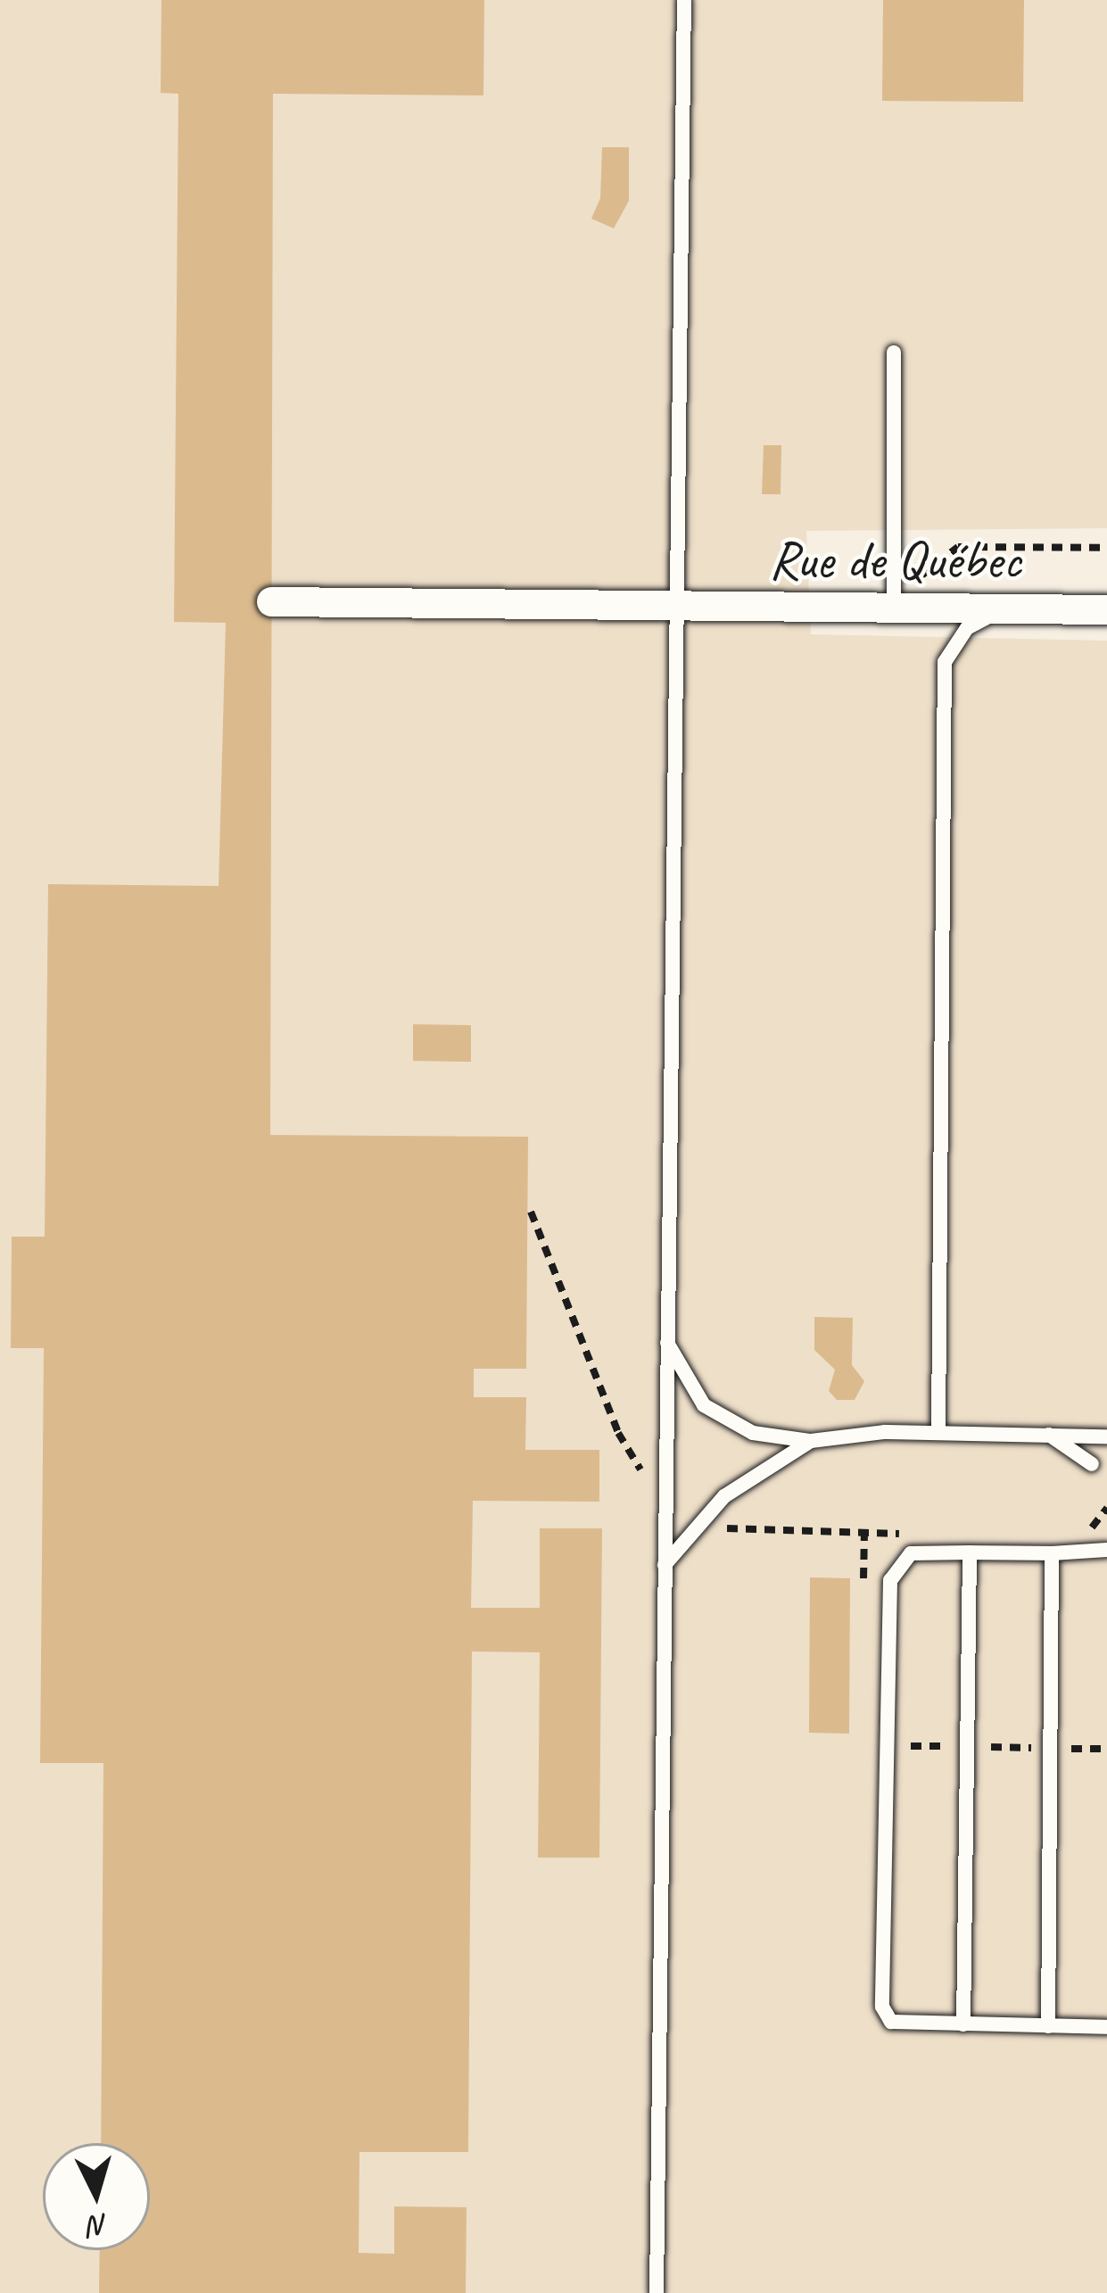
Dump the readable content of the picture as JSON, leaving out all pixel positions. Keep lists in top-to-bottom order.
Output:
{
  "streets": {
    "street": ["Rue de Québec"]
  },
  "north": "bottom"
}
